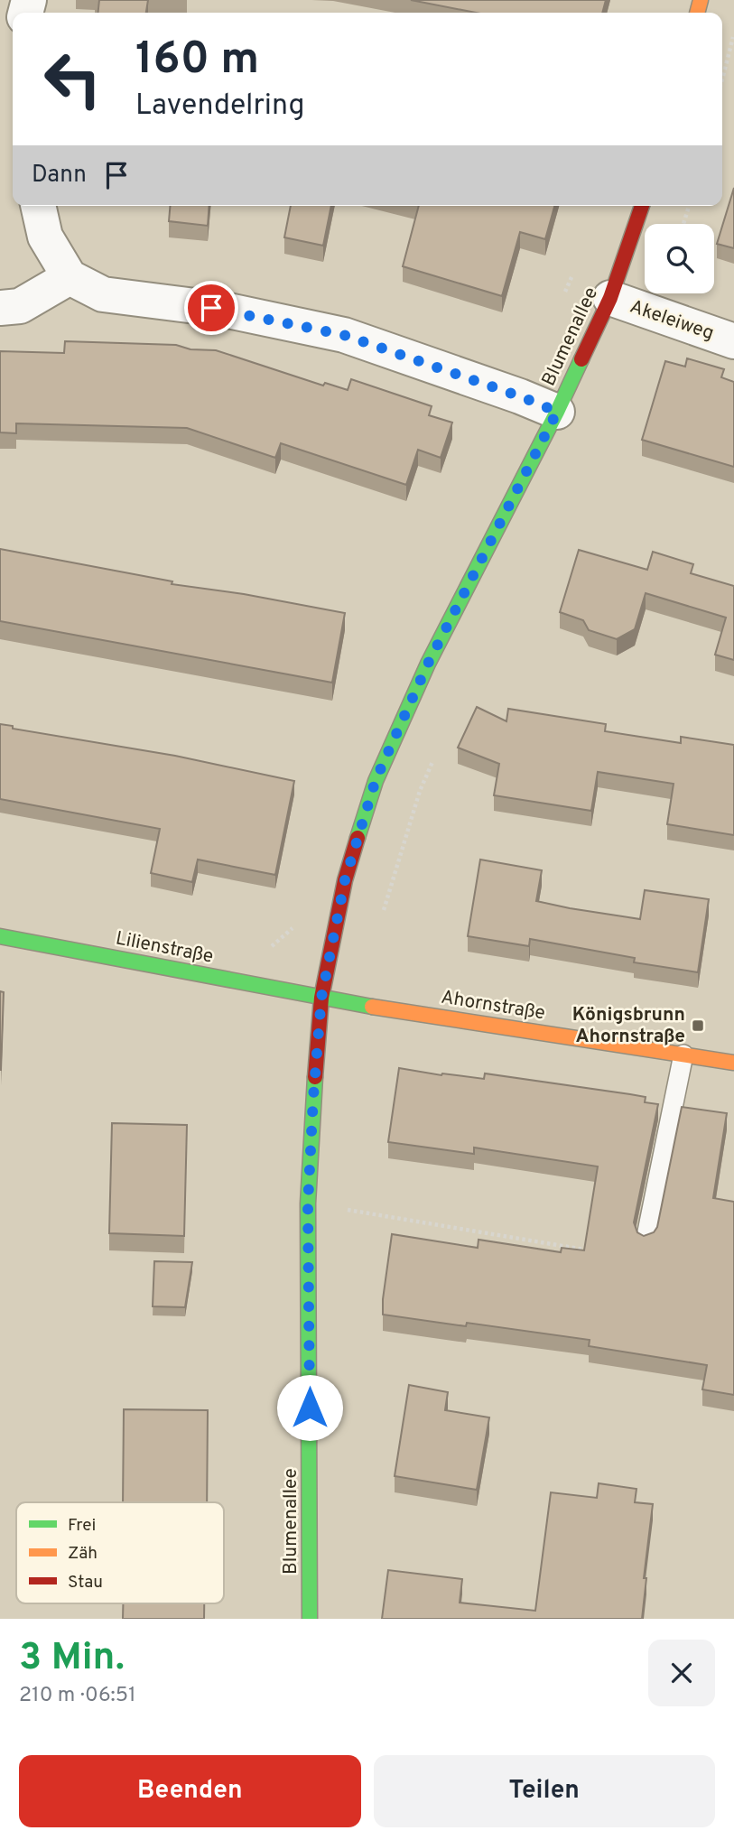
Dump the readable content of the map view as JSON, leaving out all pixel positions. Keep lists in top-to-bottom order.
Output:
{
  "streets": {
    "street": [
      "Akeleiweg",
      "Blumenallee",
      "Lilienstraße",
      "Ahornstraße"
    ]
  },
  "crossings": [
    ["Akeleiweg", "Blumenallee"],
    ["Blumenallee", "Lilienstraße"],
    ["Blumenallee", "Ahornstraße"],
    ["Lilienstraße", "Ahornstraße"]
  ],
  "places": {
    "transit": ["Königsbrunn Ahornstraße"]
  },
  "legend": ["Frei", "Zäh", "Stau"],
  "page": {
    "turn": ["160 m", "Lavendelring"],
    "then": "Dann",
    "heading": ["3 Min.", "210 m · 06:51"],
    "buttons": ["Beenden", "Teilen"]
  }
}
